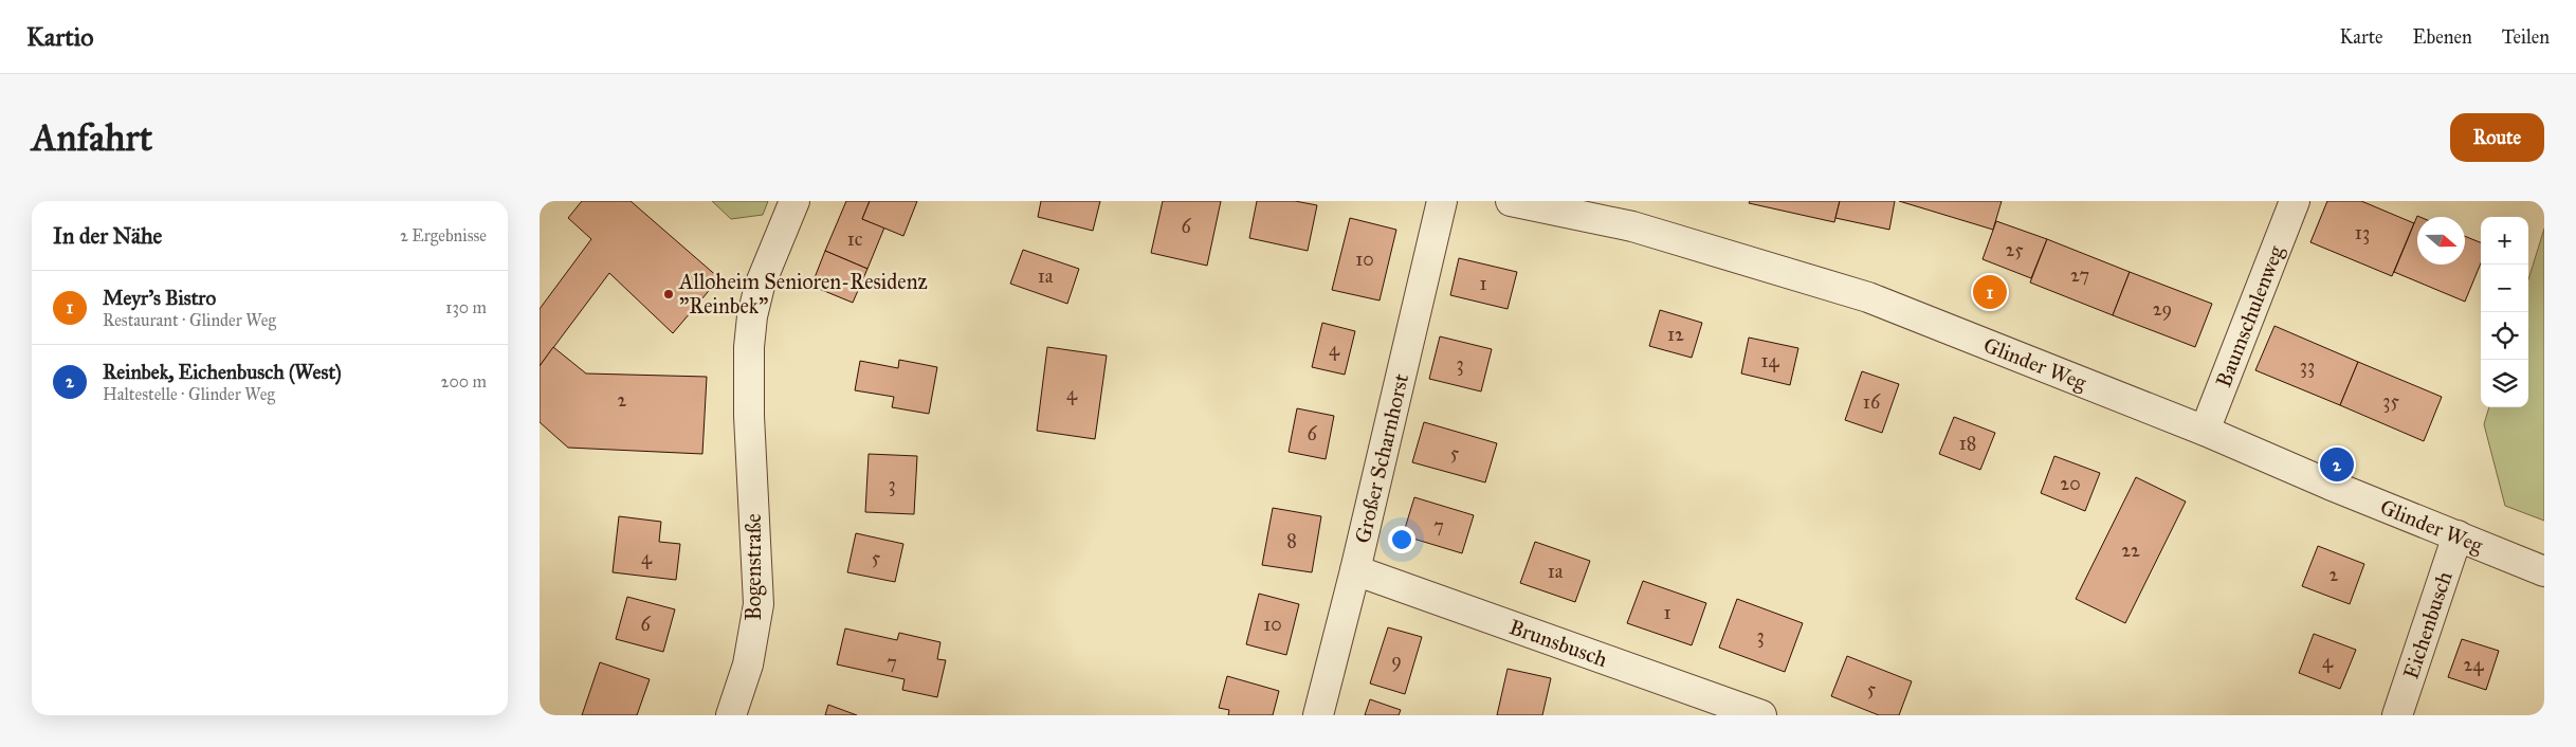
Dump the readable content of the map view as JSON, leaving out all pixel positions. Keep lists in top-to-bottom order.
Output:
{
  "streets": {
    "street": [
      "Baumschulenweg",
      "Glinder Weg",
      "Großer Scharnhorst",
      "Bogenstraße",
      "Eichenbusch",
      "Brunsbusch"
    ]
  },
  "crossings": [
    ["Baumschulenweg", "Glinder Weg"],
    ["Glinder Weg", "Eichenbusch"],
    ["Großer Scharnhorst", "Brunsbusch"]
  ],
  "places": ["Alloheim Senioren-Residenz \"Reinbek\""],
  "house_numbers": [
    "6",
    "13",
    "1c",
    "25",
    "10",
    "27",
    "1a",
    "1",
    "29",
    "12",
    "4",
    "14",
    "3",
    "33",
    "4",
    "2",
    "35",
    "16",
    "6",
    "18",
    "5",
    "20",
    "3",
    "7",
    "8",
    "22",
    "4",
    "5",
    "1a",
    "2",
    "1",
    "6",
    "10",
    "3",
    "9",
    "4",
    "7",
    "24",
    "5"
  ],
  "north": "right",
  "page": {
    "header": "Kartio",
    "nav": ["Karte", "Ebenen", "Teilen"],
    "buttons": "Route",
    "title": "Anfahrt",
    "heading": ["In der Nähe", "2 Ergebnisse"],
    "map_buttons": ["+", "−"],
    "list": [
      {
        "mark": "1",
        "name": "Meyr's Bistro",
        "note": "Restaurant · Glinder Weg",
        "value": "130 m"
      },
      {
        "mark": "2",
        "name": "Reinbek, Eichenbusch (West)",
        "note": "Haltestelle · Glinder Weg",
        "value": "200 m"
      }
    ],
    "pins": ["1", "2"]
  }
}
